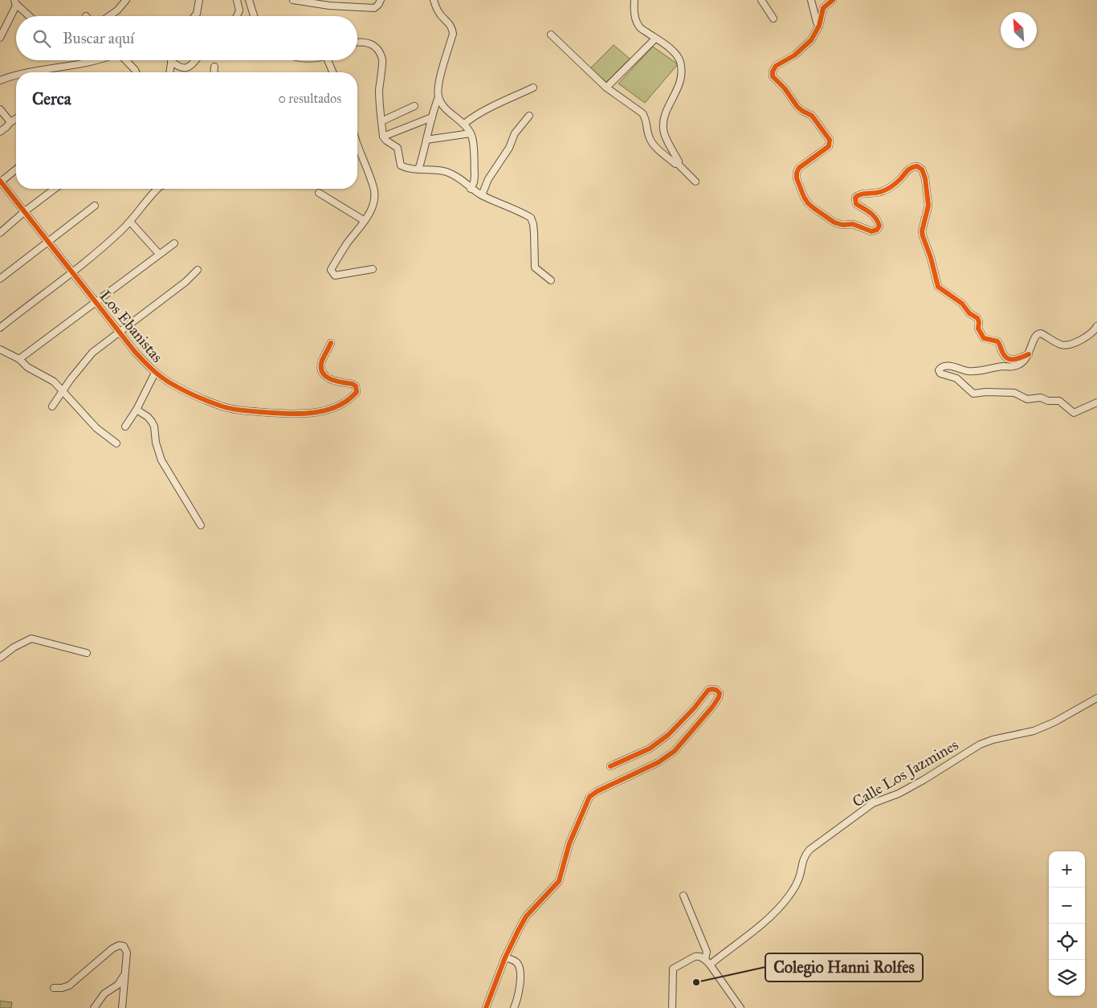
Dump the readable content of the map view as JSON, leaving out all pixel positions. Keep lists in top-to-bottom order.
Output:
{
  "streets": {
    "street": ["Los Ebanistas", "Calle Los Jazmines"]
  },
  "places": ["Colegio Hanni Rolfes"],
  "north": "top left",
  "page": {
    "search": "Buscar aquí",
    "heading": ["Cerca", "0 resultados"],
    "map_buttons": ["+", "−"]
  }
}
